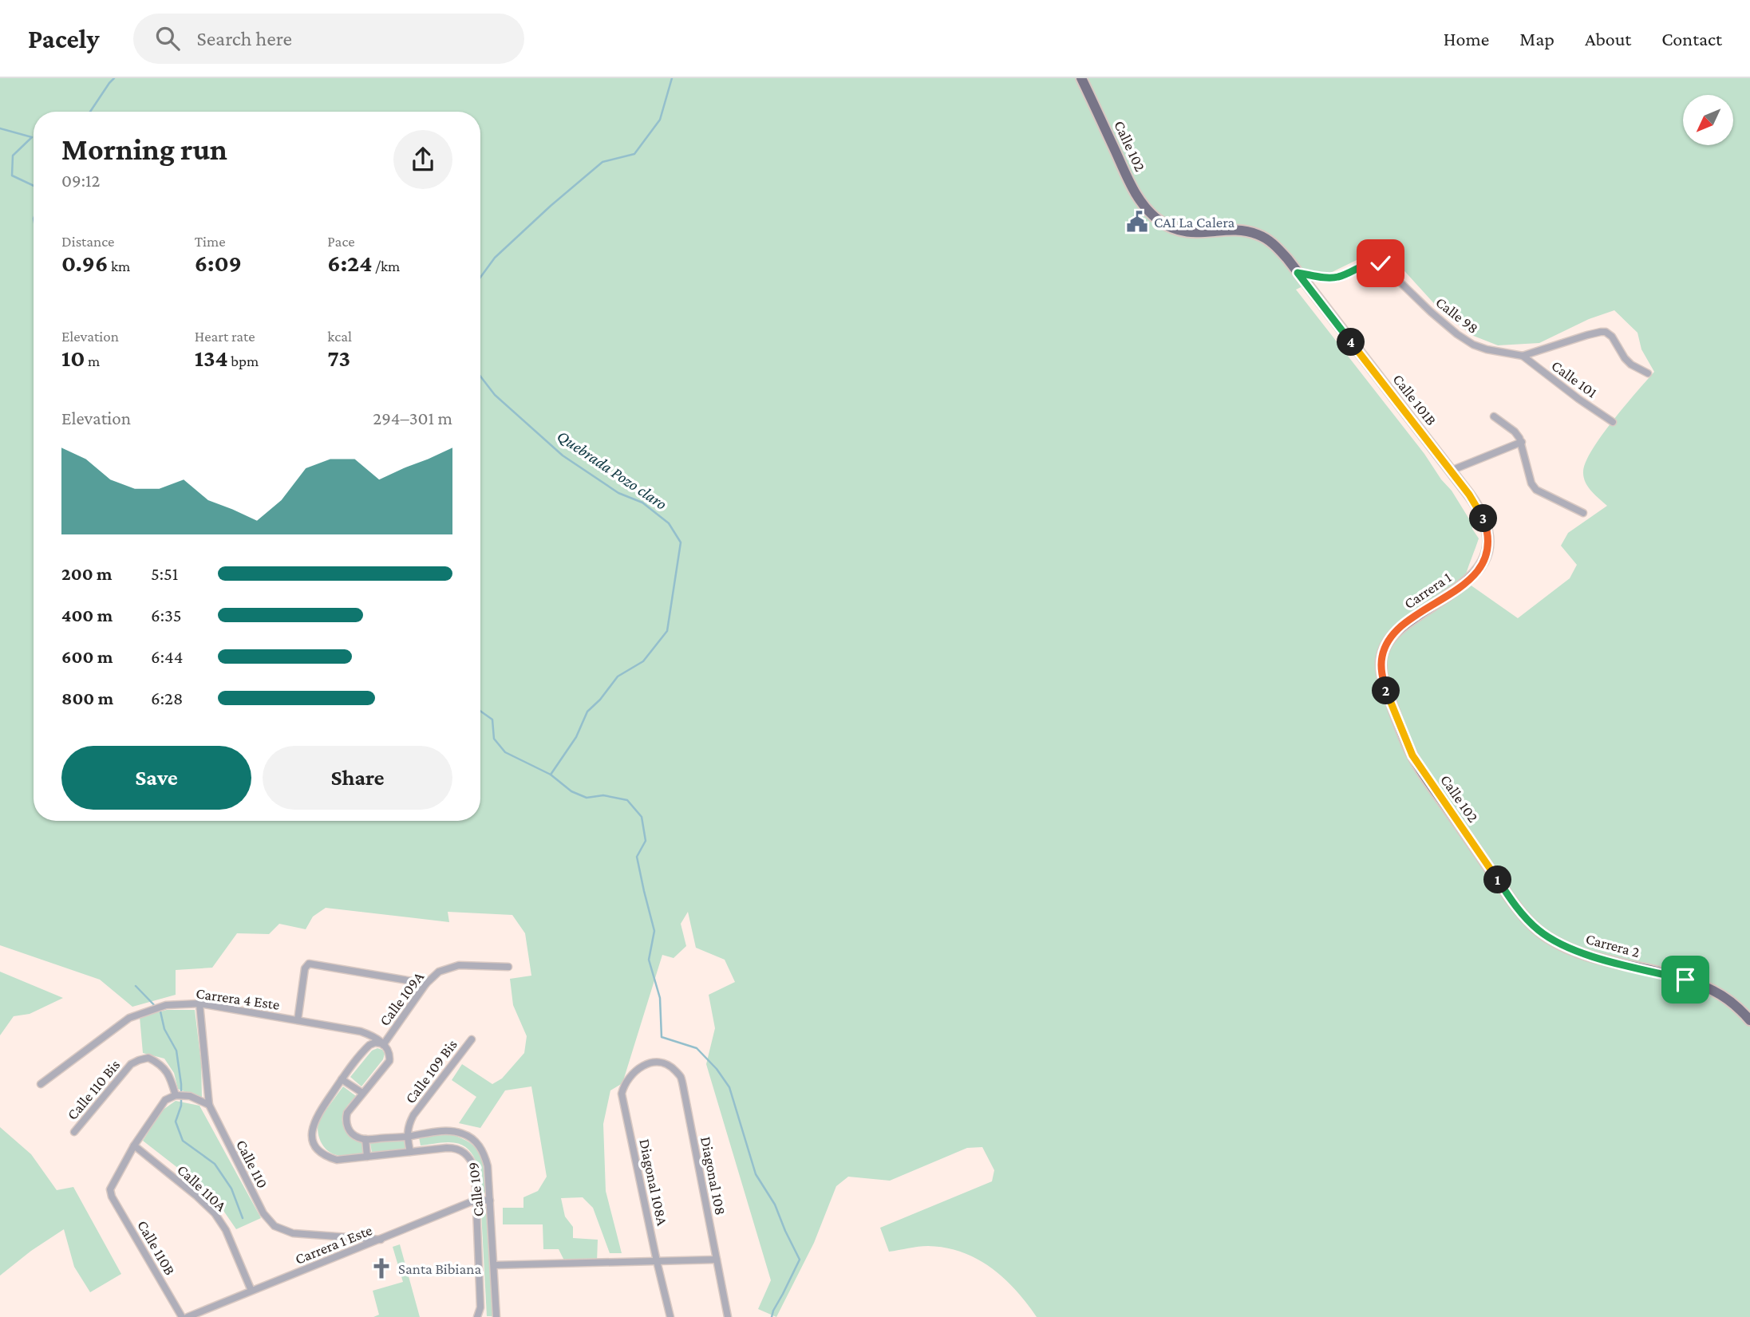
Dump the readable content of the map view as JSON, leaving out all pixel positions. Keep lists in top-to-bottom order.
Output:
{
  "streets": {
    "main road": [
      "Calle 102",
      "Calle 101B",
      "Carrera 1",
      "Carrera 2"
    ],
    "street": [
      "Calle 98",
      "Calle 101",
      "Carrera 4 Este",
      "Calle 109A",
      "Calle 109 Bis",
      "Calle 110 Bis",
      "Calle 110",
      "Diagonal 108",
      "Diagonal 108A",
      "Calle 110A",
      "Calle 109",
      "Carrera 1 Este",
      "Calle 110B"
    ]
  },
  "crossings": [
    ["Calle 102", "Calle 101B"],
    ["Calle 102", "Carrera 1"],
    ["Calle 102", "Carrera 2"],
    ["Calle 98", "Calle 101"],
    ["Calle 98", "Calle 101B"],
    ["Calle 101B", "Carrera 1"],
    ["Carrera 4 Este", "Calle 109A"],
    ["Carrera 4 Este", "Calle 110"],
    ["Calle 109A", "Calle 109"],
    ["Calle 109 Bis", "Calle 109"],
    ["Calle 110", "Carrera 1 Este"],
    ["Diagonal 108", "Diagonal 108A"],
    ["Calle 110A", "Carrera 1 Este"],
    ["Calle 110A", "Calle 110B"],
    ["Calle 109", "Carrera 1 Este"]
  ],
  "water": ["Quebrada Pozo claro"],
  "places": {
    "public building": ["CAI La Calera"],
    "church": ["Santa Bibiana"]
  },
  "north": "bottom left",
  "page": {
    "header": "Pacely",
    "search": "Search here",
    "nav": [
      "Home",
      "Map",
      "About",
      "Contact"
    ],
    "heading": ["Morning run", "09:12"],
    "stats": [
      ["Distance", "0.96 km"],
      ["Time", "6:09"],
      ["Pace", "6:24 /km"],
      ["Elevation", "10 m"],
      ["Heart rate", "134 bpm"],
      ["kcal", "73"]
    ],
    "pins": [
      "4",
      "3",
      "2",
      "1"
    ],
    "chart": ["Elevation", "294–301 m"],
    "list": [
      {
        "name": "200 m",
        "note": "5:51"
      },
      {
        "name": "400 m",
        "note": "6:35"
      },
      {
        "name": "600 m",
        "note": "6:44"
      },
      {
        "name": "800 m",
        "note": "6:28"
      }
    ],
    "buttons": ["Save", "Share"]
  }
}
